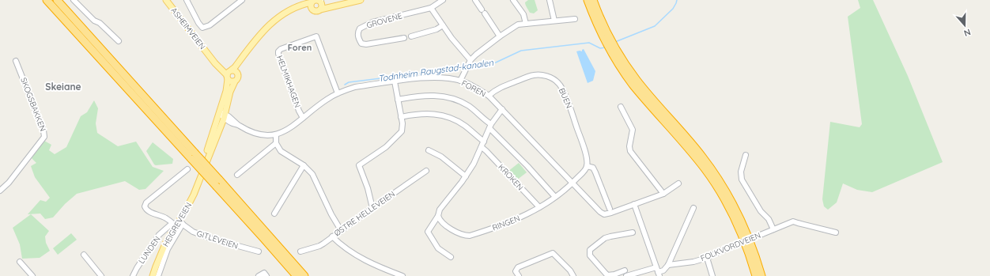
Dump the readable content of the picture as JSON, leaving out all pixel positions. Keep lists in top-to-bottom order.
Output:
{
  "streets": {
    "main road": ["ASHEIMVEIEN", "HEIGREVEIEN"],
    "street": [
      "GROVENE",
      "HELMIKHAGEN",
      "FOREN",
      "BUEN",
      "SKOGSBAKKEN",
      "KROKEN",
      "ØSTRE HELLEVEIEN",
      "RINGEN",
      "GITLEVEIEN",
      "FOLKVORDVEIEN",
      "LUNDEN"
    ]
  },
  "crossings": [
    ["ASHEIMVEIEN", "HEIGREVEIEN"],
    ["HELMIKHAGEN", "FOREN"],
    ["FOREN", "BUEN"],
    ["FOREN", "RINGEN"],
    ["FOREN", "HEIGREVEIEN"],
    ["KROKEN", "RINGEN"],
    ["HEIGREVEIEN", "GITLEVEIEN"]
  ],
  "districts": ["Foren", "Skeiane"],
  "water": ["Todnheim Raugstad-kanalen"],
  "north": "bottom"
}
